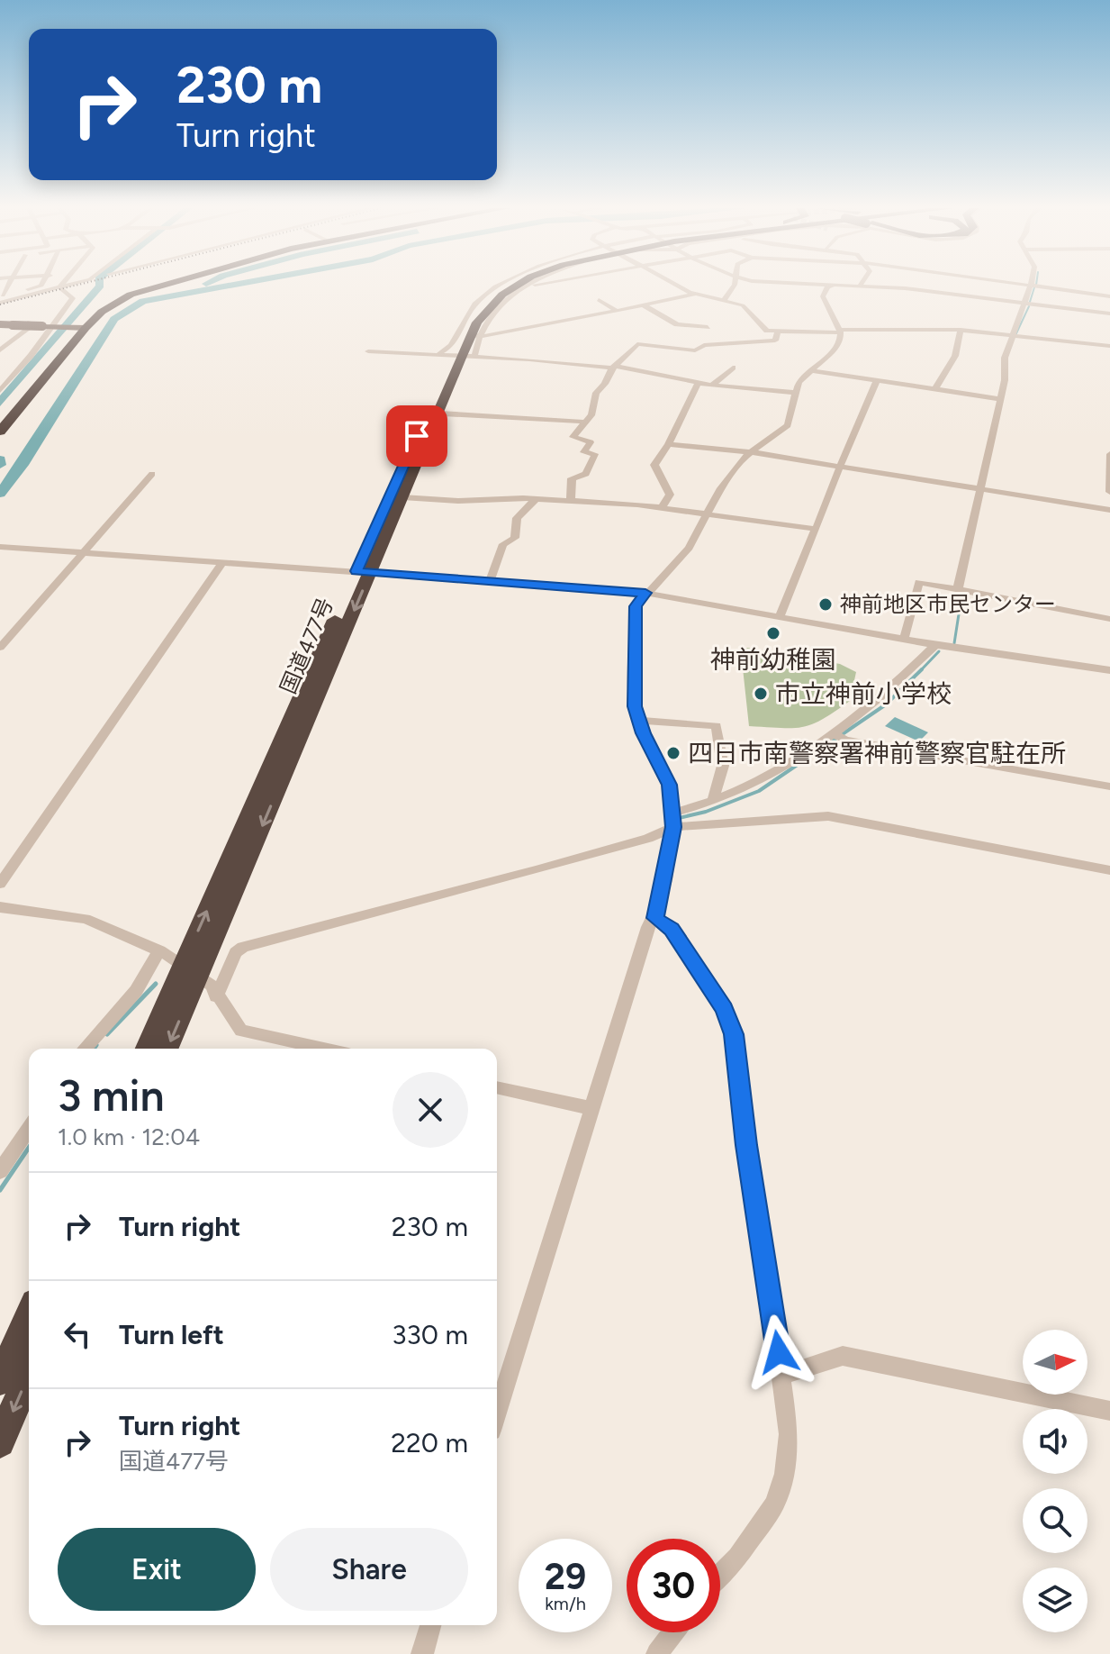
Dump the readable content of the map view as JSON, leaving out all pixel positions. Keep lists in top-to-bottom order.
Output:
{
  "streets": {
    "highway": ["国道477号"]
  },
  "places": [
    "神前地区市民センター",
    "神前幼稚園",
    "市立神前小学校",
    "四日市南警察署神前警察官駐在所"
  ],
  "north": "right",
  "page": {
    "turn": ["230 m", "Turn right"],
    "heading": ["3 min", "1.0 km · 12:04"],
    "list": [
      {
        "name": "Turn right",
        "value": "230 m"
      },
      {
        "name": "Turn left",
        "value": "330 m"
      },
      {
        "name": "Turn right",
        "note": "国道477号",
        "value": "220 m"
      }
    ],
    "buttons": ["Exit", "Share"],
    "speed": "29 km/h",
    "limit": "30"
  }
}
